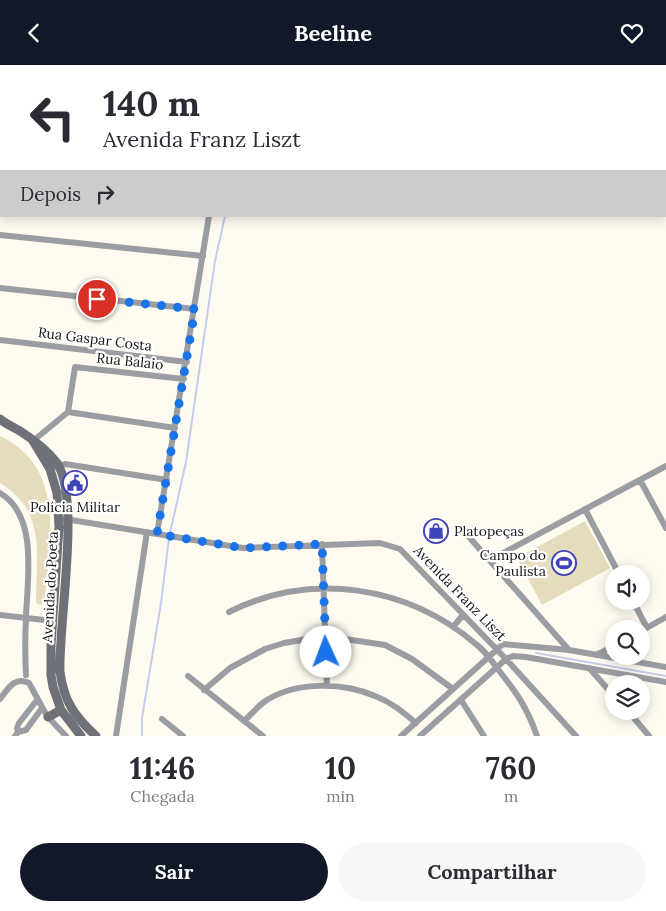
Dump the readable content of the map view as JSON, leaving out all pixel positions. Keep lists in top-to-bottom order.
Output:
{
  "streets": {
    "main road": ["Avenida do Poeta"],
    "street": ["Rua Gaspar Costa", "Rua Balaio", "Avenida Franz Liszt"]
  },
  "crossings": [
    ["Avenida do Poeta", "Avenida Franz Liszt"]
  ],
  "places": {
    "public building": ["Polícia Militar"],
    "shop": ["Platopeças"],
    "sports": ["Campo do Paulista"]
  },
  "page": {
    "header": "Beeline",
    "turn": ["140 m", "Avenida Franz Liszt"],
    "then": "Depois",
    "eta": [
      "11:46",
      "Chegada",
      "10",
      "min",
      "760",
      "m"
    ],
    "buttons": ["Sair", "Compartilhar"]
  }
}
